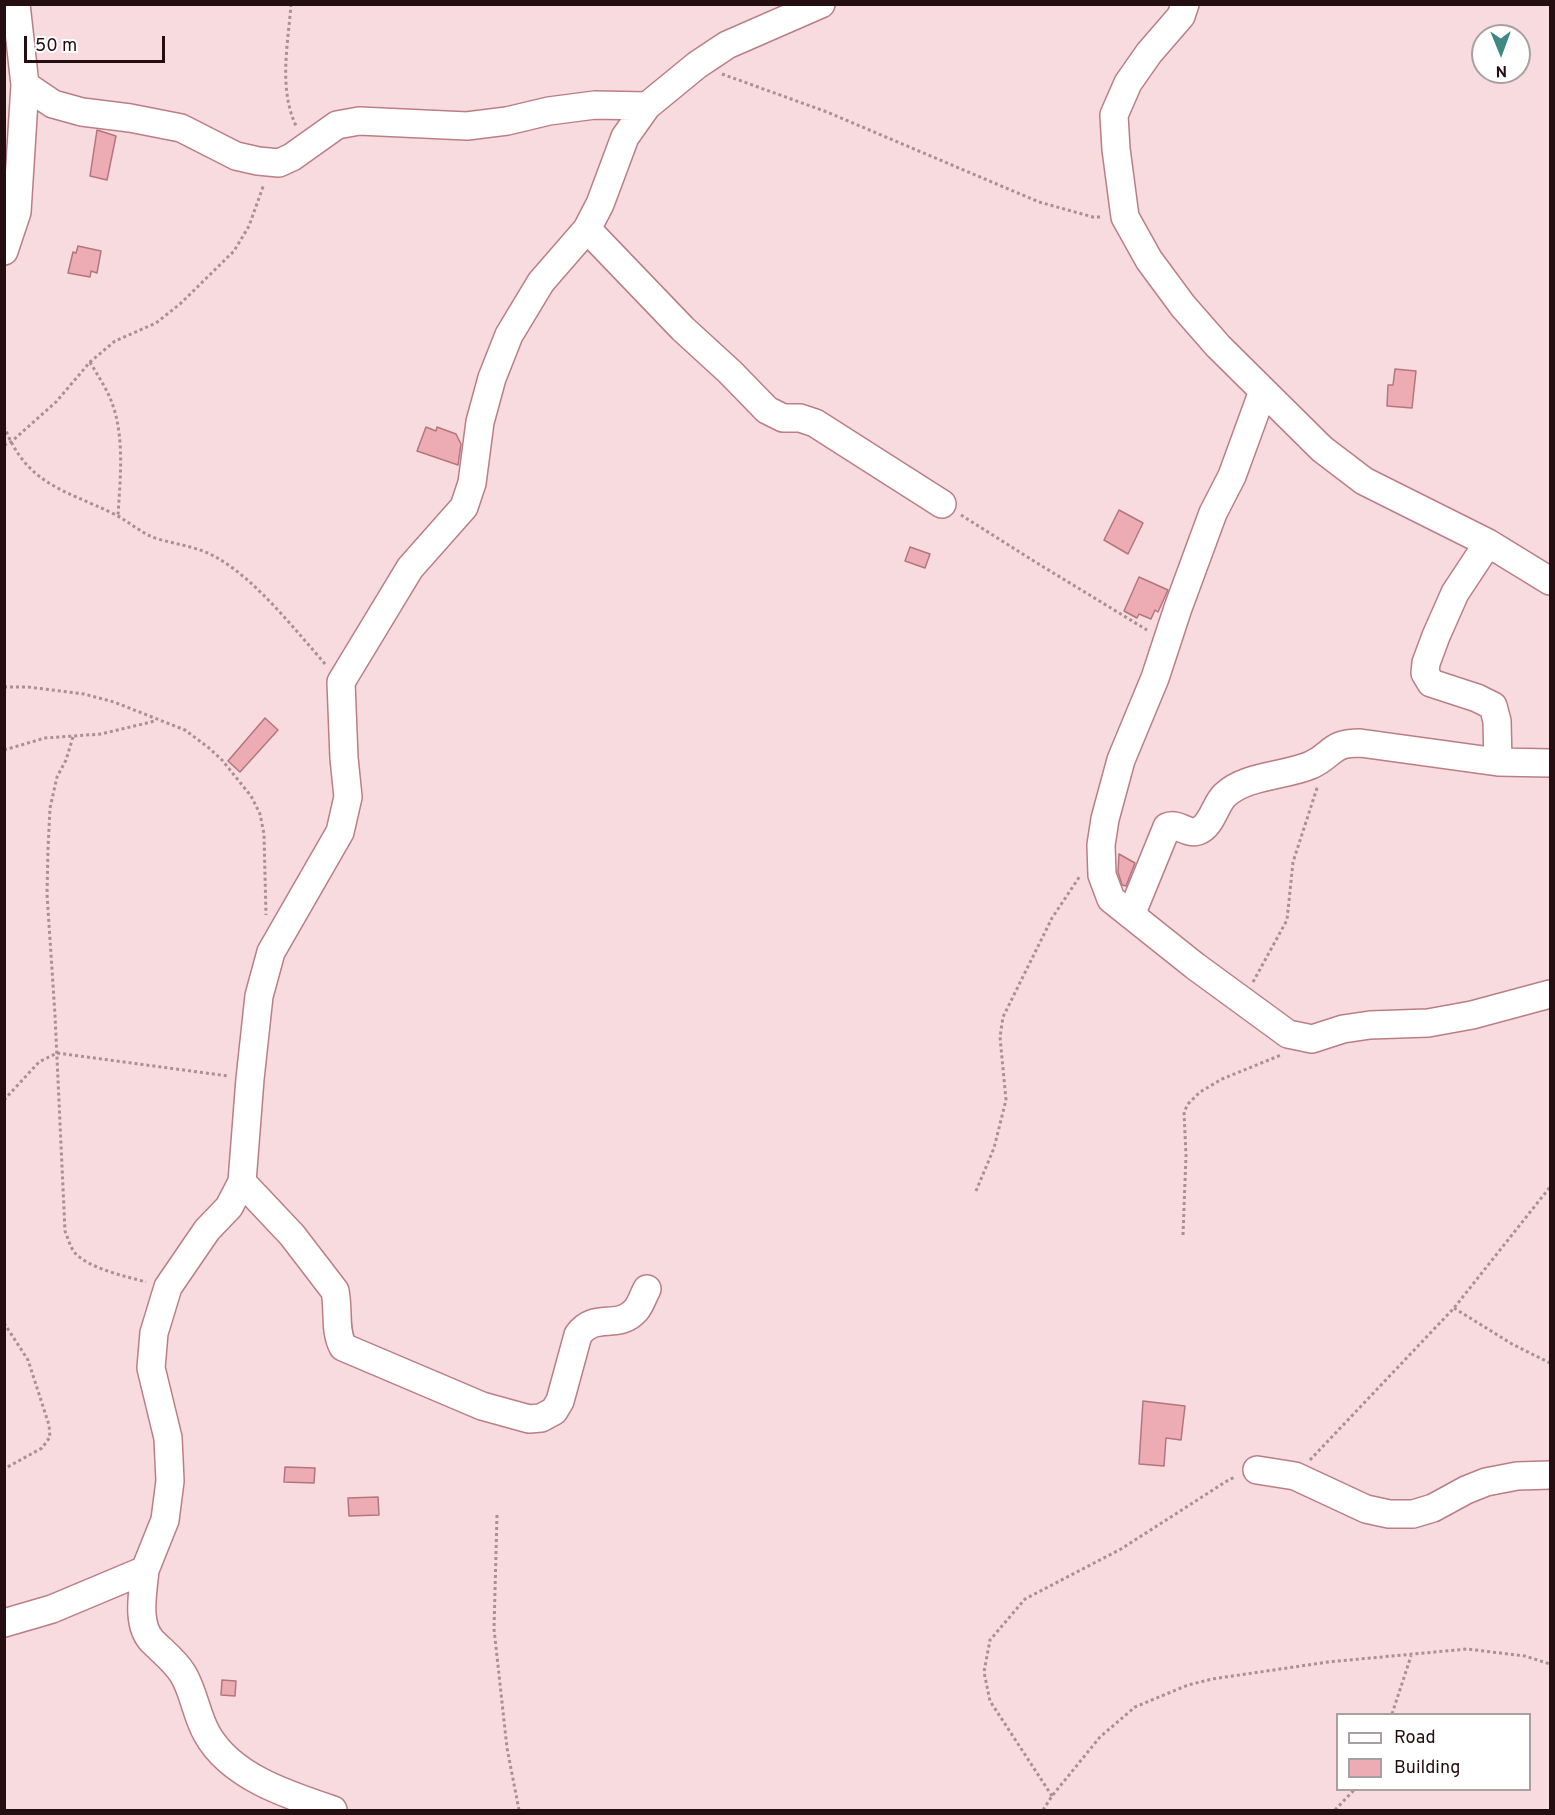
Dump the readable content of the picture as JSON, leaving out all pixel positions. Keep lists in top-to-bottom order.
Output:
{
  "legend": ["Road", "Building"],
  "scale_bar": "50 m",
  "north": "bottom"
}
